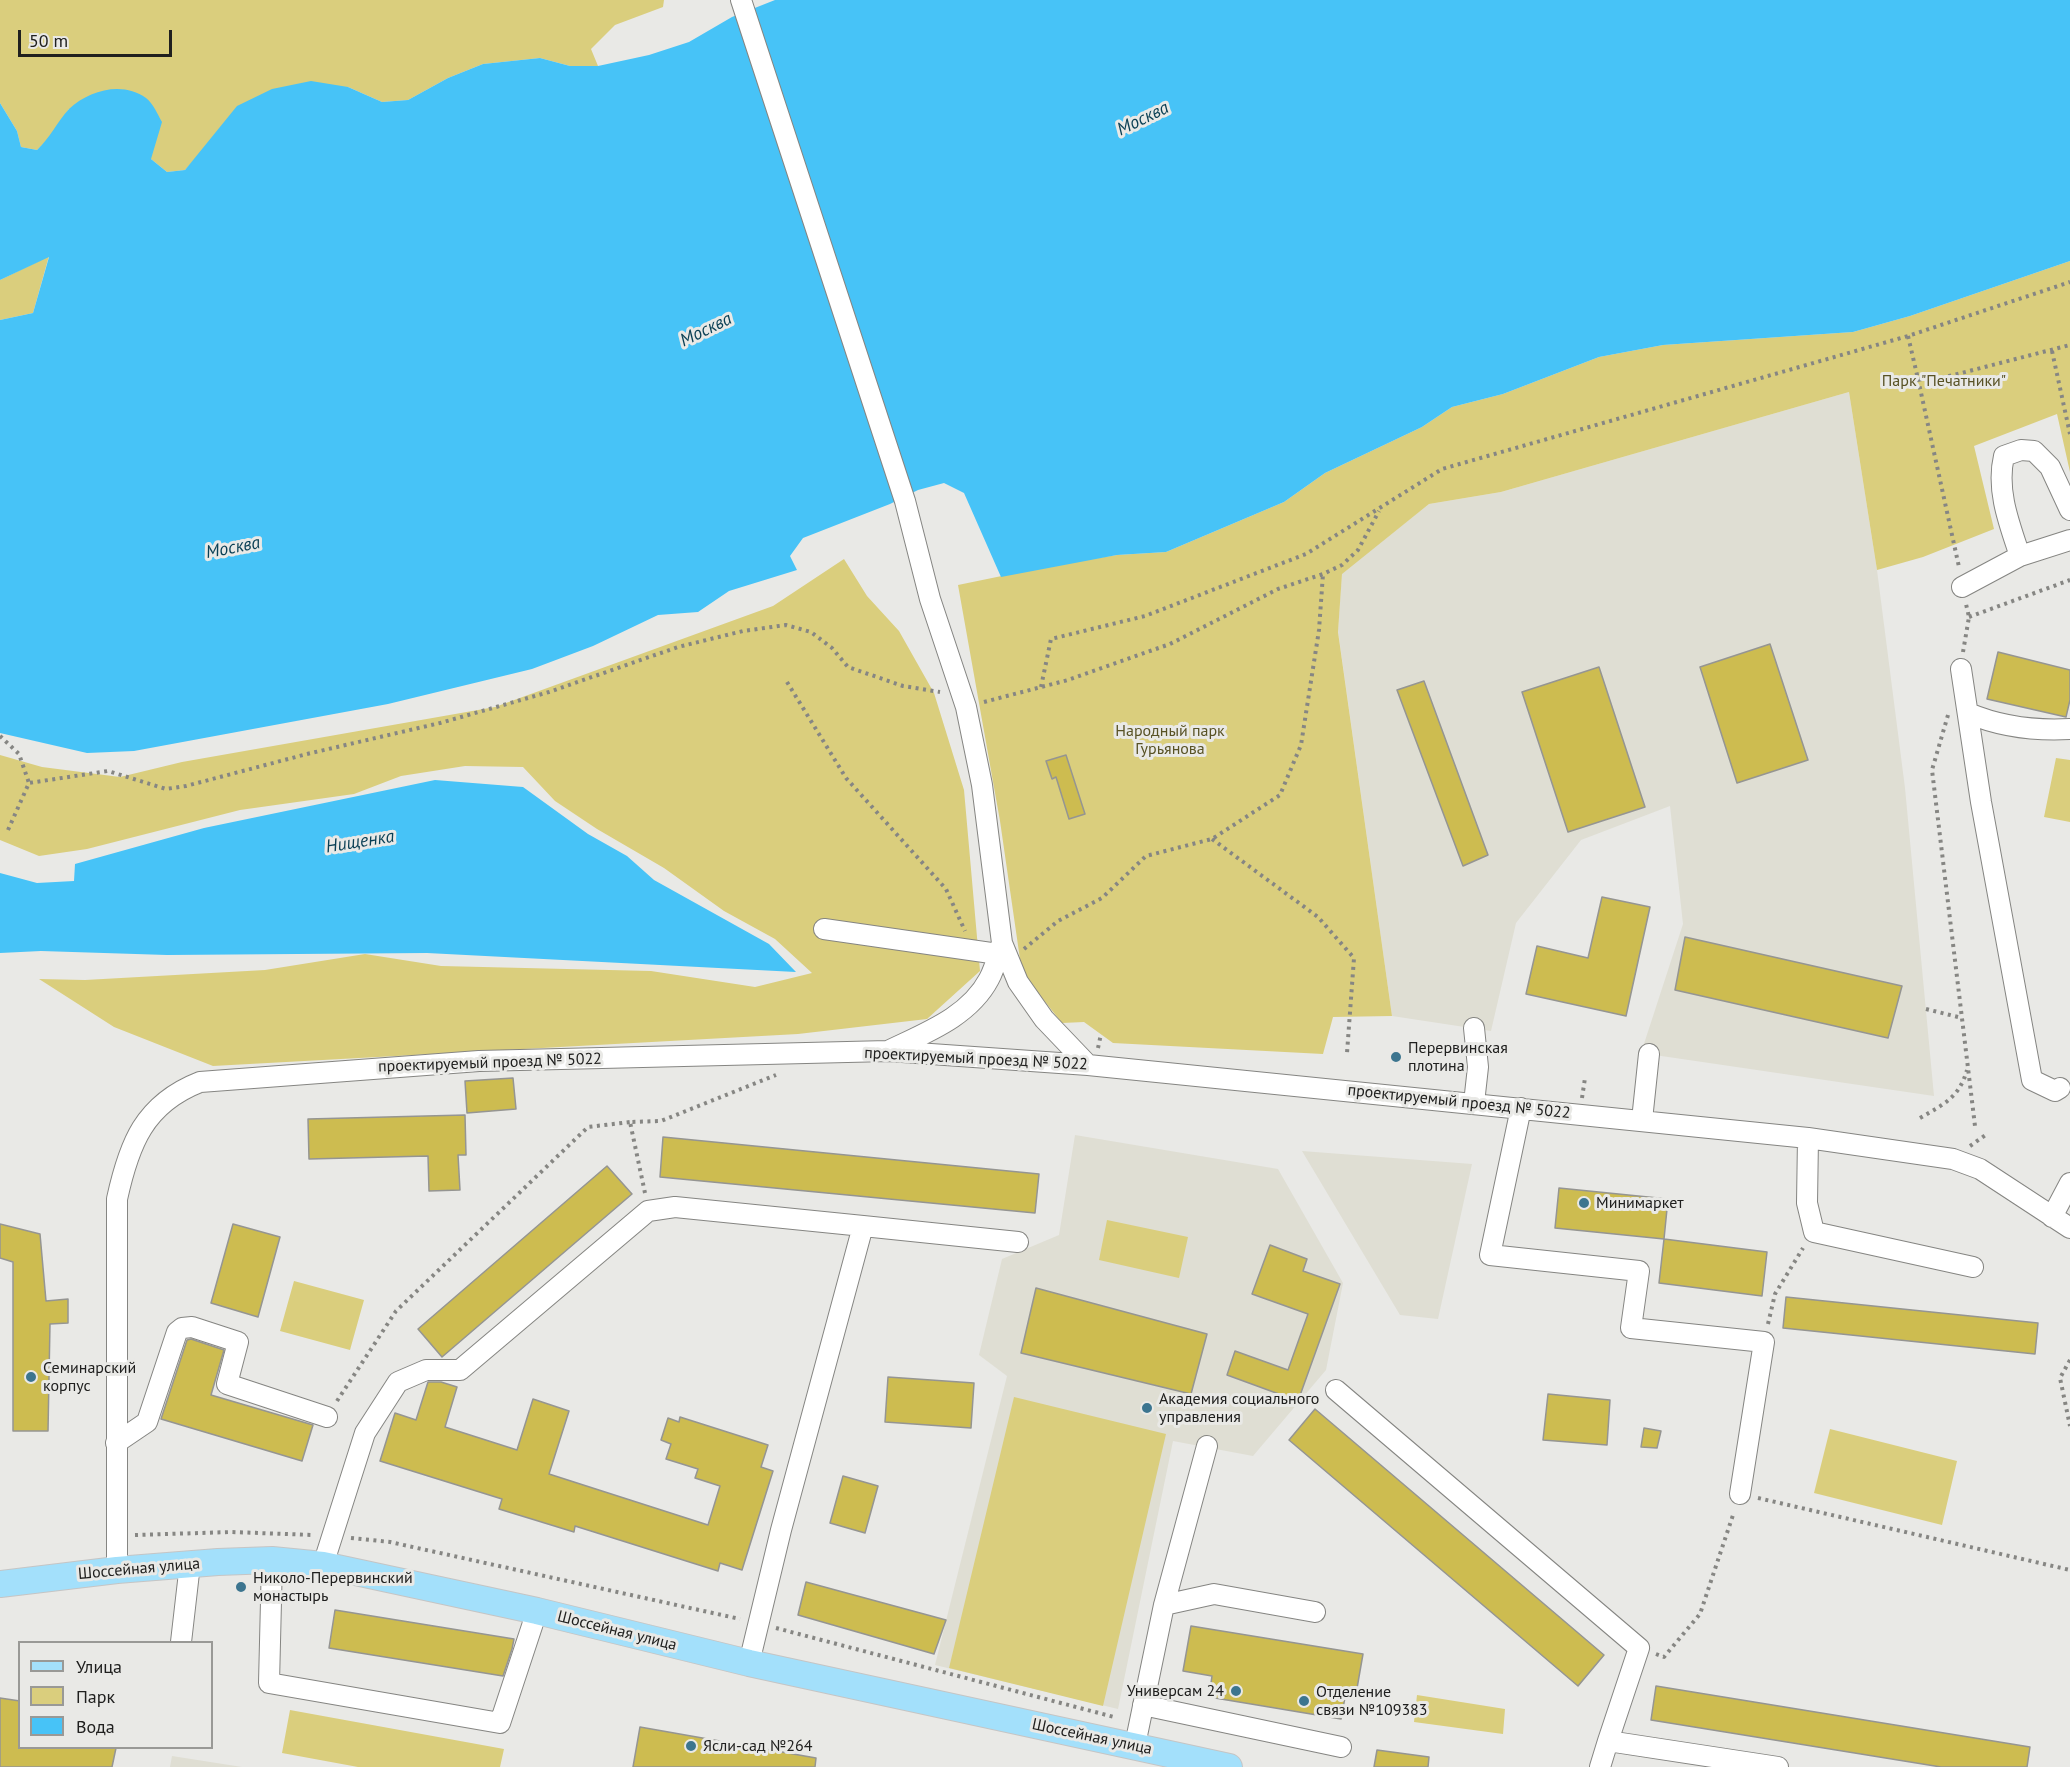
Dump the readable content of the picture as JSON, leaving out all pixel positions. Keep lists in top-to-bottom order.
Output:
{
  "streets": {
    "main road": ["Шоссейная улица"],
    "street": ["проектируемый проезд № 5022"]
  },
  "crossings": [
    ["проектируемый проезд № 5022", "Шоссейная улица"]
  ],
  "water": ["Москва", "Нищенка"],
  "parks": ["Парк \"Печатники\"", "Народный парк Гурьянова"],
  "places": [
    "Перервинская плотина",
    "Минимаркет",
    "Семинарский корпус",
    "Академия социального управления",
    "Николо-Перервинский монастырь",
    "Универсам 24",
    "Отделение связи №109383",
    "Ясли-сад №264"
  ],
  "legend": ["Улица", "Парк", "Вода"],
  "scale_bar": "50 m"
}
